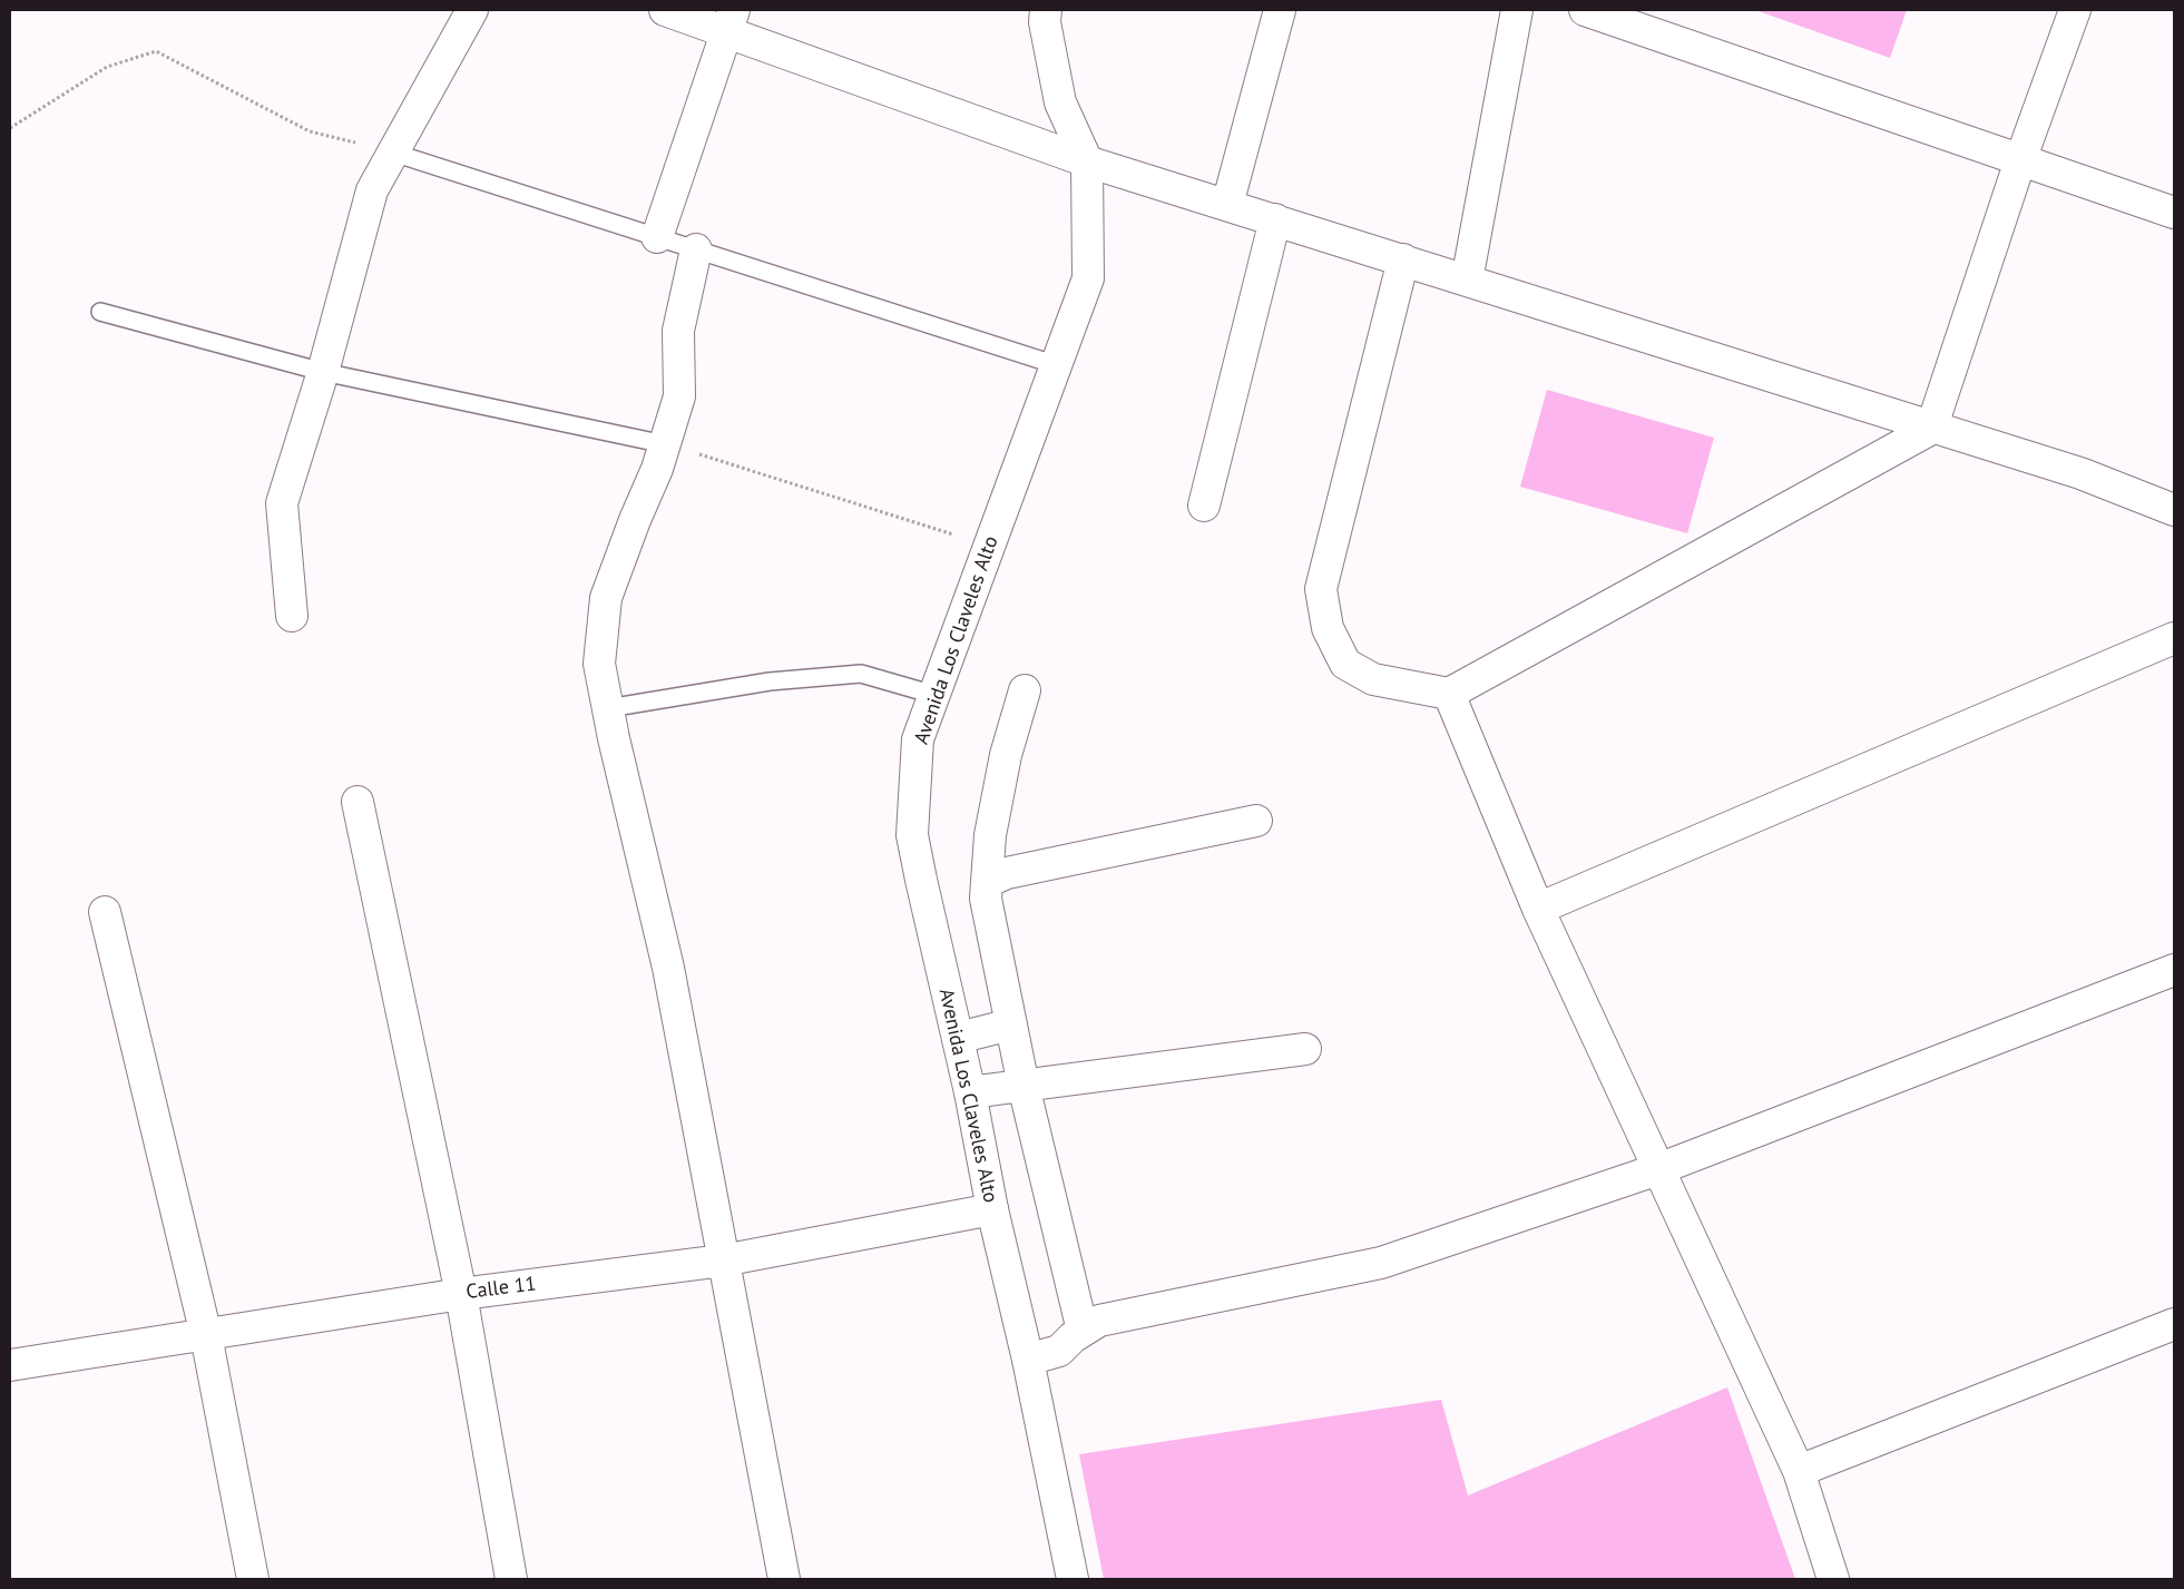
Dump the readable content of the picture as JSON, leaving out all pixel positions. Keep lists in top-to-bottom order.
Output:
{
  "streets": {
    "street": ["Avenida Los Claveles Alto", "Calle 11"]
  },
  "crossings": [
    ["Avenida Los Claveles Alto", "Calle 11"]
  ]
}
